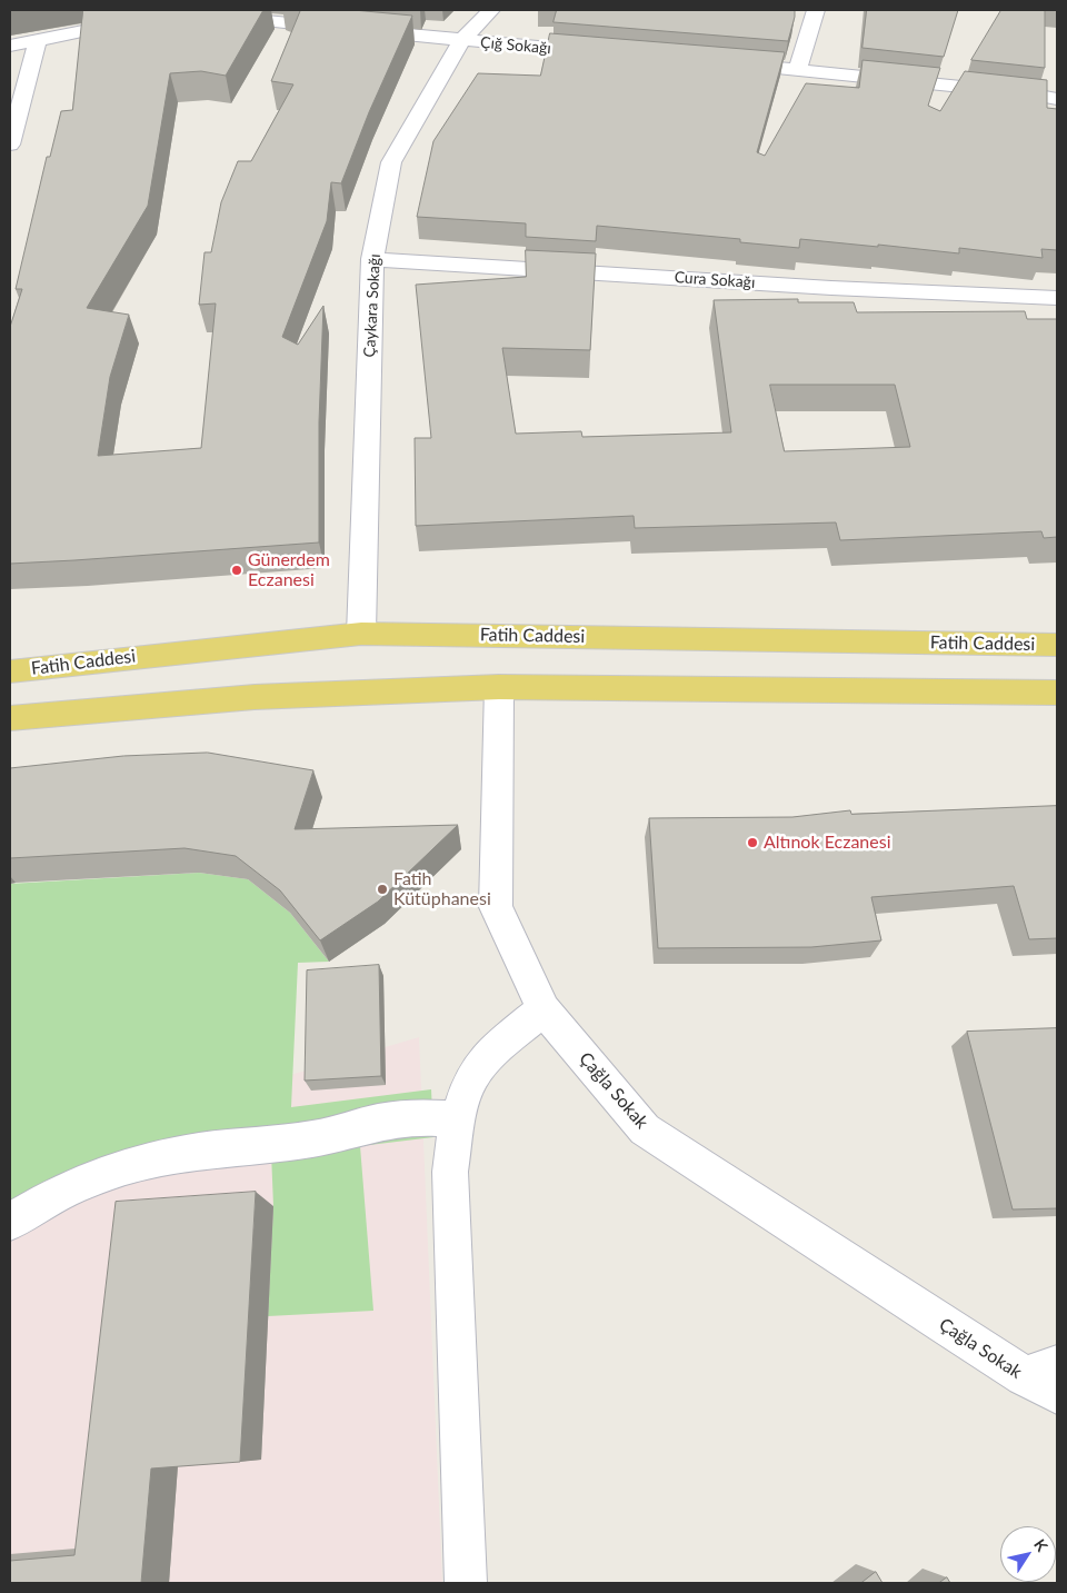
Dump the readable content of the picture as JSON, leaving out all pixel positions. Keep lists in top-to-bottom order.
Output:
{
  "streets": {
    "main road": ["Fatih Caddesi"],
    "street": [
      "Çığ Sokağı",
      "Cura Sokağı",
      "Çaykara Sokağı",
      "Çağla Sokak"
    ]
  },
  "crossings": [
    ["Çığ Sokağı", "Çaykara Sokağı"],
    ["Cura Sokağı", "Çaykara Sokağı"],
    ["Çaykara Sokağı", "Fatih Caddesi"]
  ],
  "places": ["Günerdem Eczanesi", "Altınok Eczanesi", "Fatih Kütüphanesi"],
  "north": "top right"
}
